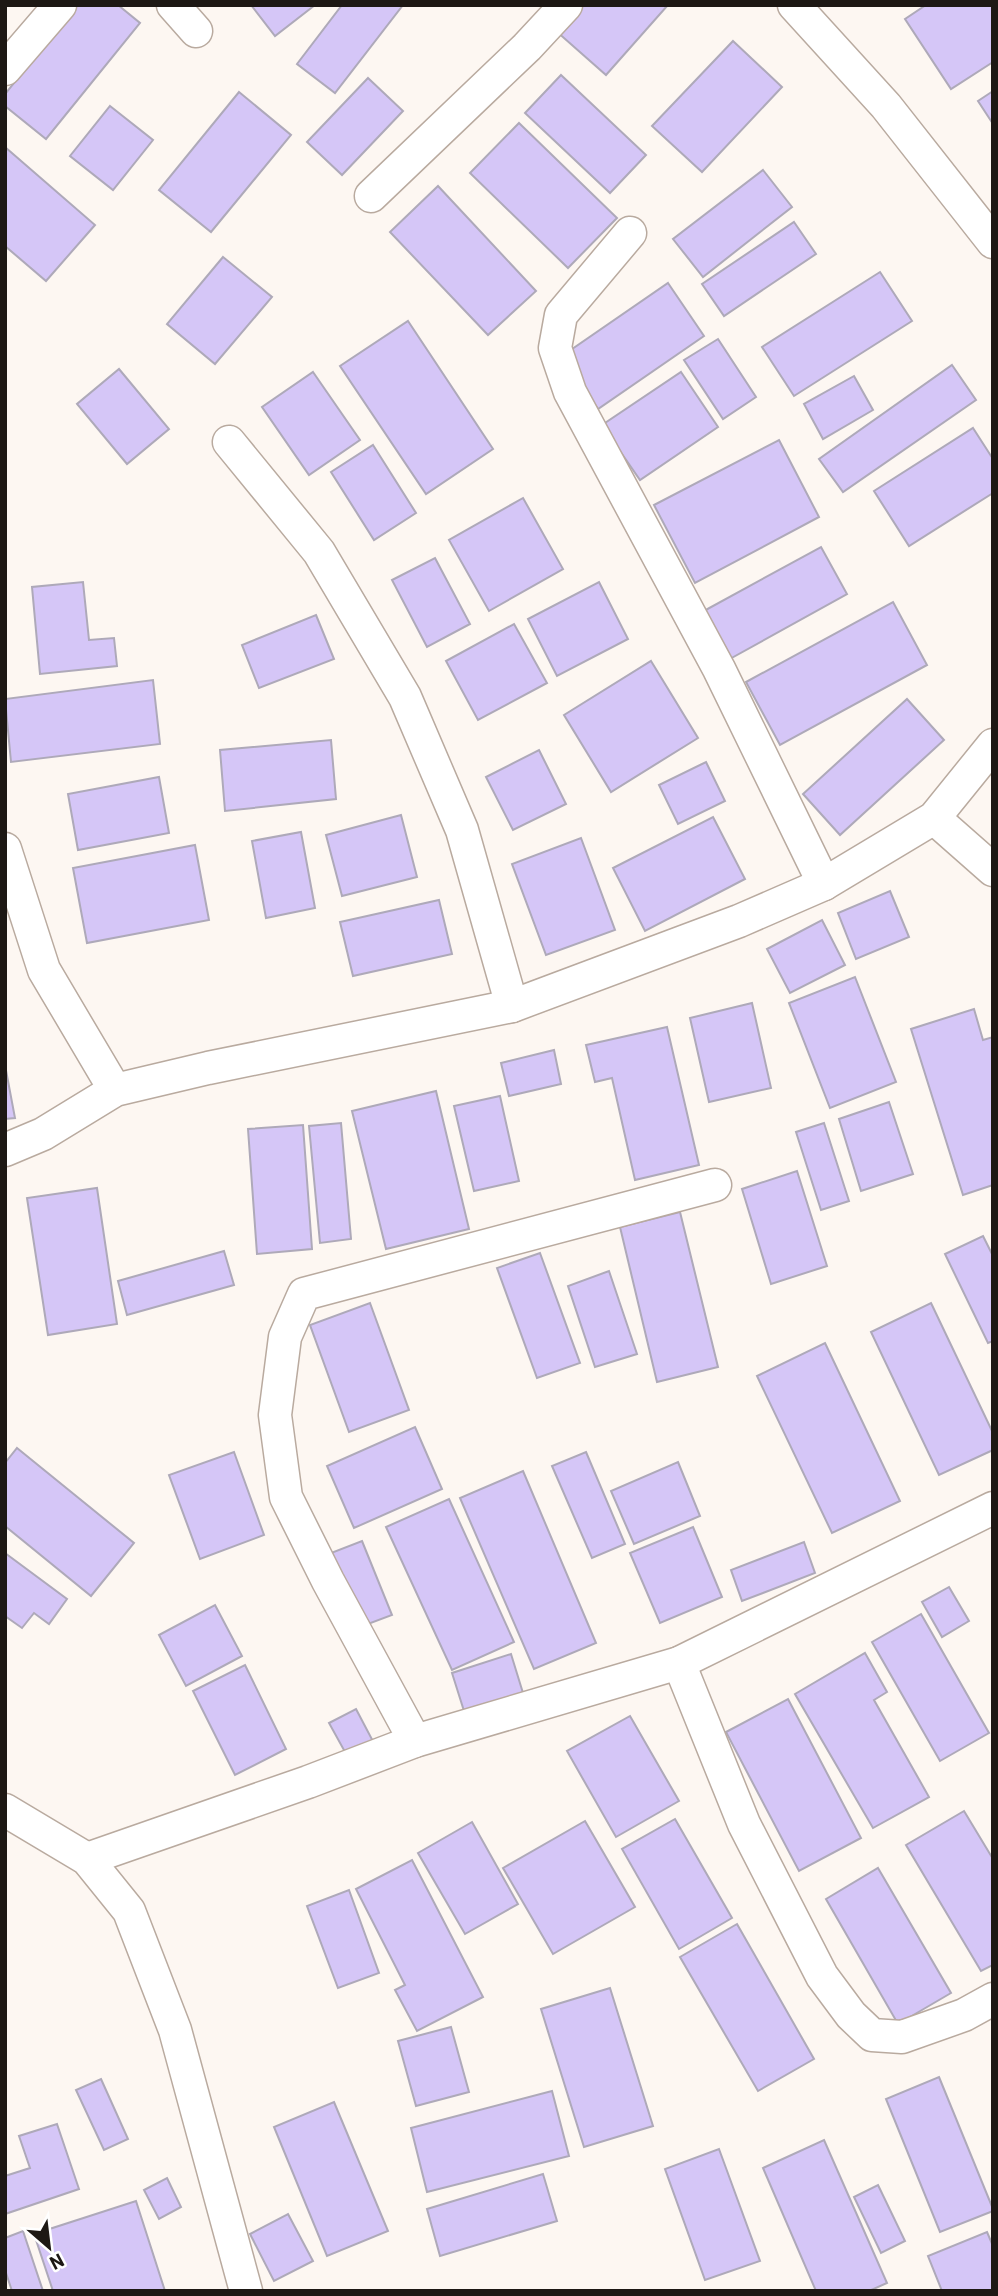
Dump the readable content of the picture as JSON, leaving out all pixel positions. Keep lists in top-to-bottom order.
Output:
{
  "north": "bottom right"
}
